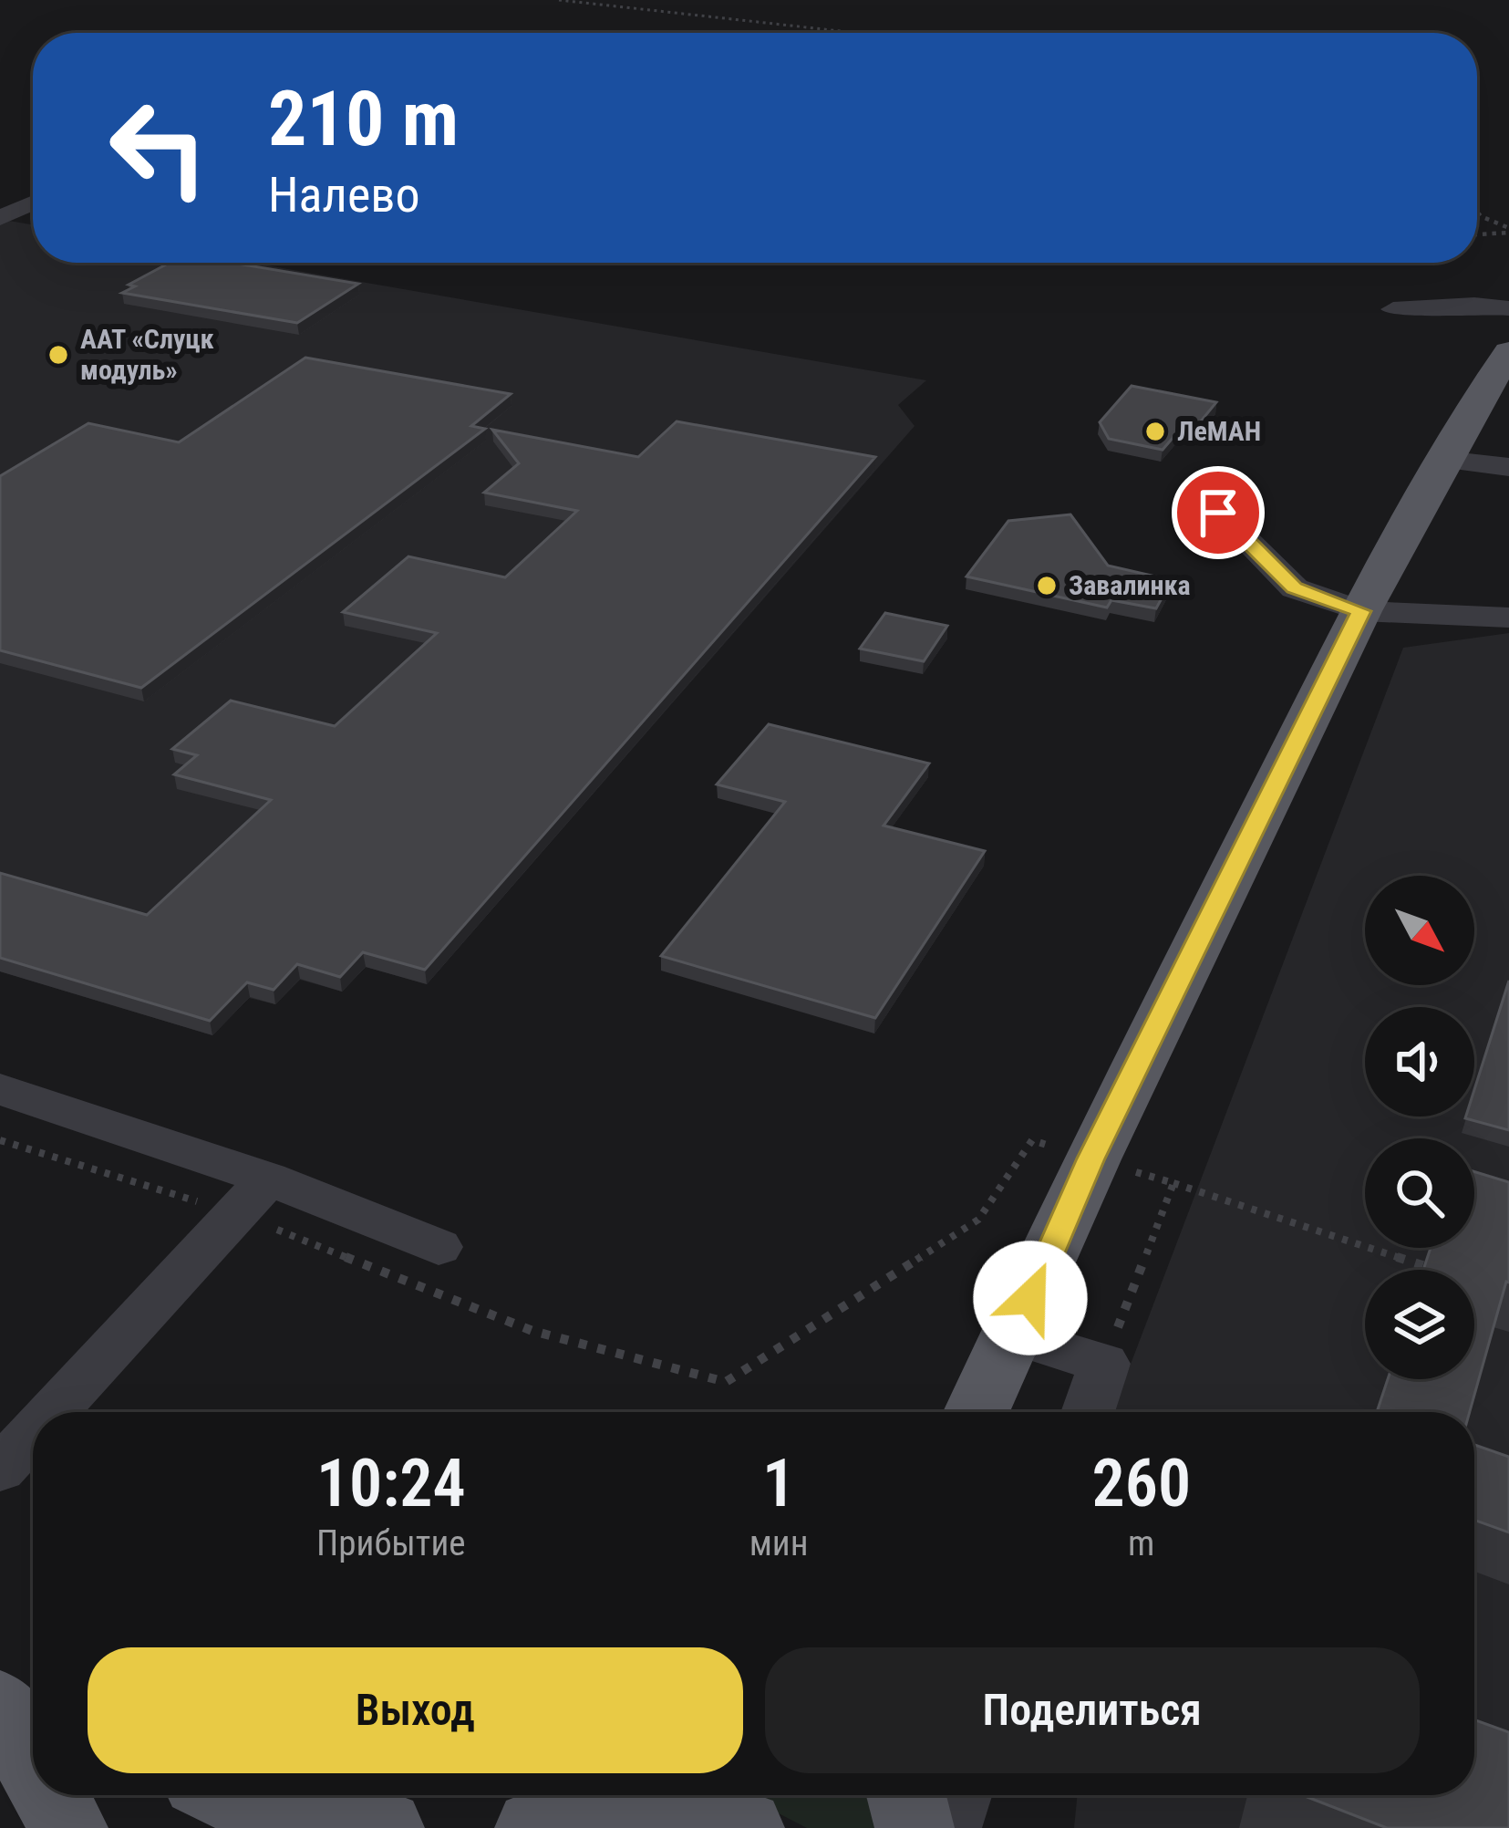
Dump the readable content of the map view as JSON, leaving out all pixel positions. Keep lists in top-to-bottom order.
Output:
{
  "places": ["ААТ «Слуцк модуль»", "ЛеМАН", "Завалинка"],
  "north": "bottom right",
  "page": {
    "turn": ["210 m", "Налево"],
    "eta": [
      "10:24",
      "Прибытие",
      "1",
      "мин",
      "260",
      "m"
    ],
    "buttons": ["Выход", "Поделиться"]
  }
}
